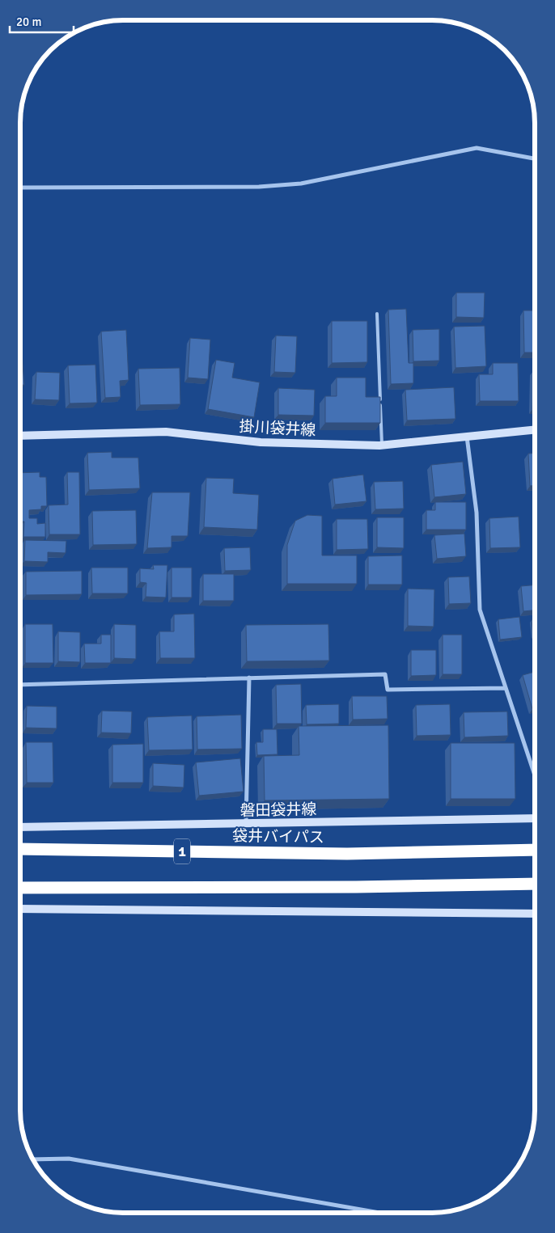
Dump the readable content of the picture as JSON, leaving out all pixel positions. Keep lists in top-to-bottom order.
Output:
{
  "streets": {
    "highway": ["袋井バイパス", "1"],
    "main road": ["掛川袋井線", "磐田袋井線"]
  },
  "scale_bar": "20 m"
}
